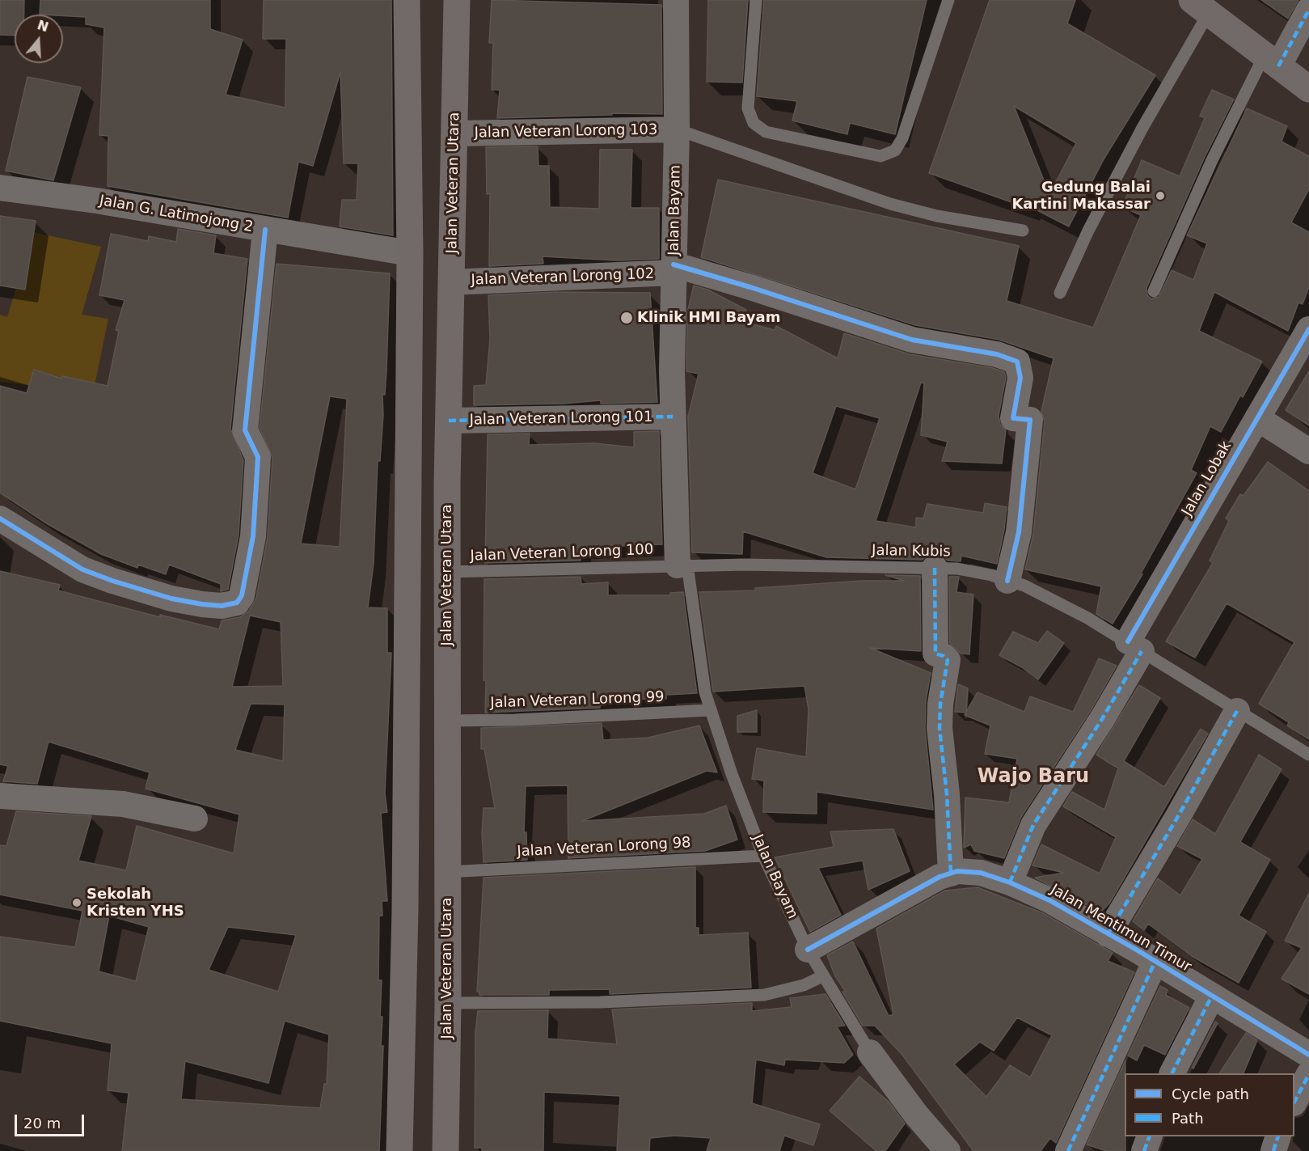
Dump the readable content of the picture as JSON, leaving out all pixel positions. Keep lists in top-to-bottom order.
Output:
{
  "streets": {
    "highway": ["Jalan Veteran Utara"],
    "street": [
      "Jalan Veteran Lorong 103",
      "Jalan Bayam",
      "Jalan G. Latimojong 2",
      "Jalan Veteran Lorong 102",
      "Jalan Veteran Lorong 101",
      "Jalan Lobak",
      "Jalan Mentimun Timur"
    ],
    "lane": [
      "Jalan Kubis",
      "Jalan Veteran Lorong 100",
      "Jalan Veteran Lorong 99",
      "Jalan Veteran Lorong 98"
    ]
  },
  "crossings": [
    ["Jalan Veteran Lorong 103", "Jalan Veteran Utara"],
    ["Jalan Veteran Lorong 103", "Jalan Bayam"],
    ["Jalan Veteran Utara", "Jalan Veteran Lorong 102"],
    ["Jalan Veteran Utara", "Jalan Veteran Lorong 101"],
    ["Jalan Veteran Utara", "Jalan Veteran Lorong 100"],
    ["Jalan Veteran Utara", "Jalan Veteran Lorong 99"],
    ["Jalan Veteran Utara", "Jalan Veteran Lorong 98"],
    ["Jalan Bayam", "Jalan Veteran Lorong 102"],
    ["Jalan Bayam", "Jalan Veteran Lorong 101"],
    ["Jalan Bayam", "Jalan Kubis"],
    ["Jalan Bayam", "Jalan Veteran Lorong 100"],
    ["Jalan Bayam", "Jalan Veteran Lorong 99"],
    ["Jalan Bayam", "Jalan Veteran Lorong 98"],
    ["Jalan Bayam", "Jalan Mentimun Timur"],
    ["Jalan Veteran Lorong 102", "Jalan Kubis"],
    ["Jalan Lobak", "Jalan Kubis"],
    ["Jalan Lobak", "Jalan Mentimun Timur"],
    ["Jalan Kubis", "Jalan Veteran Lorong 100"]
  ],
  "districts": ["Wajo Baru"],
  "places": ["Gedung Balai Kartini Makassar", "Klinik HMI Bayam", "Sekolah Kristen YHS"],
  "legend": ["Cycle path", "Path"],
  "scale_bar": "20 m",
  "north": "top"
}
